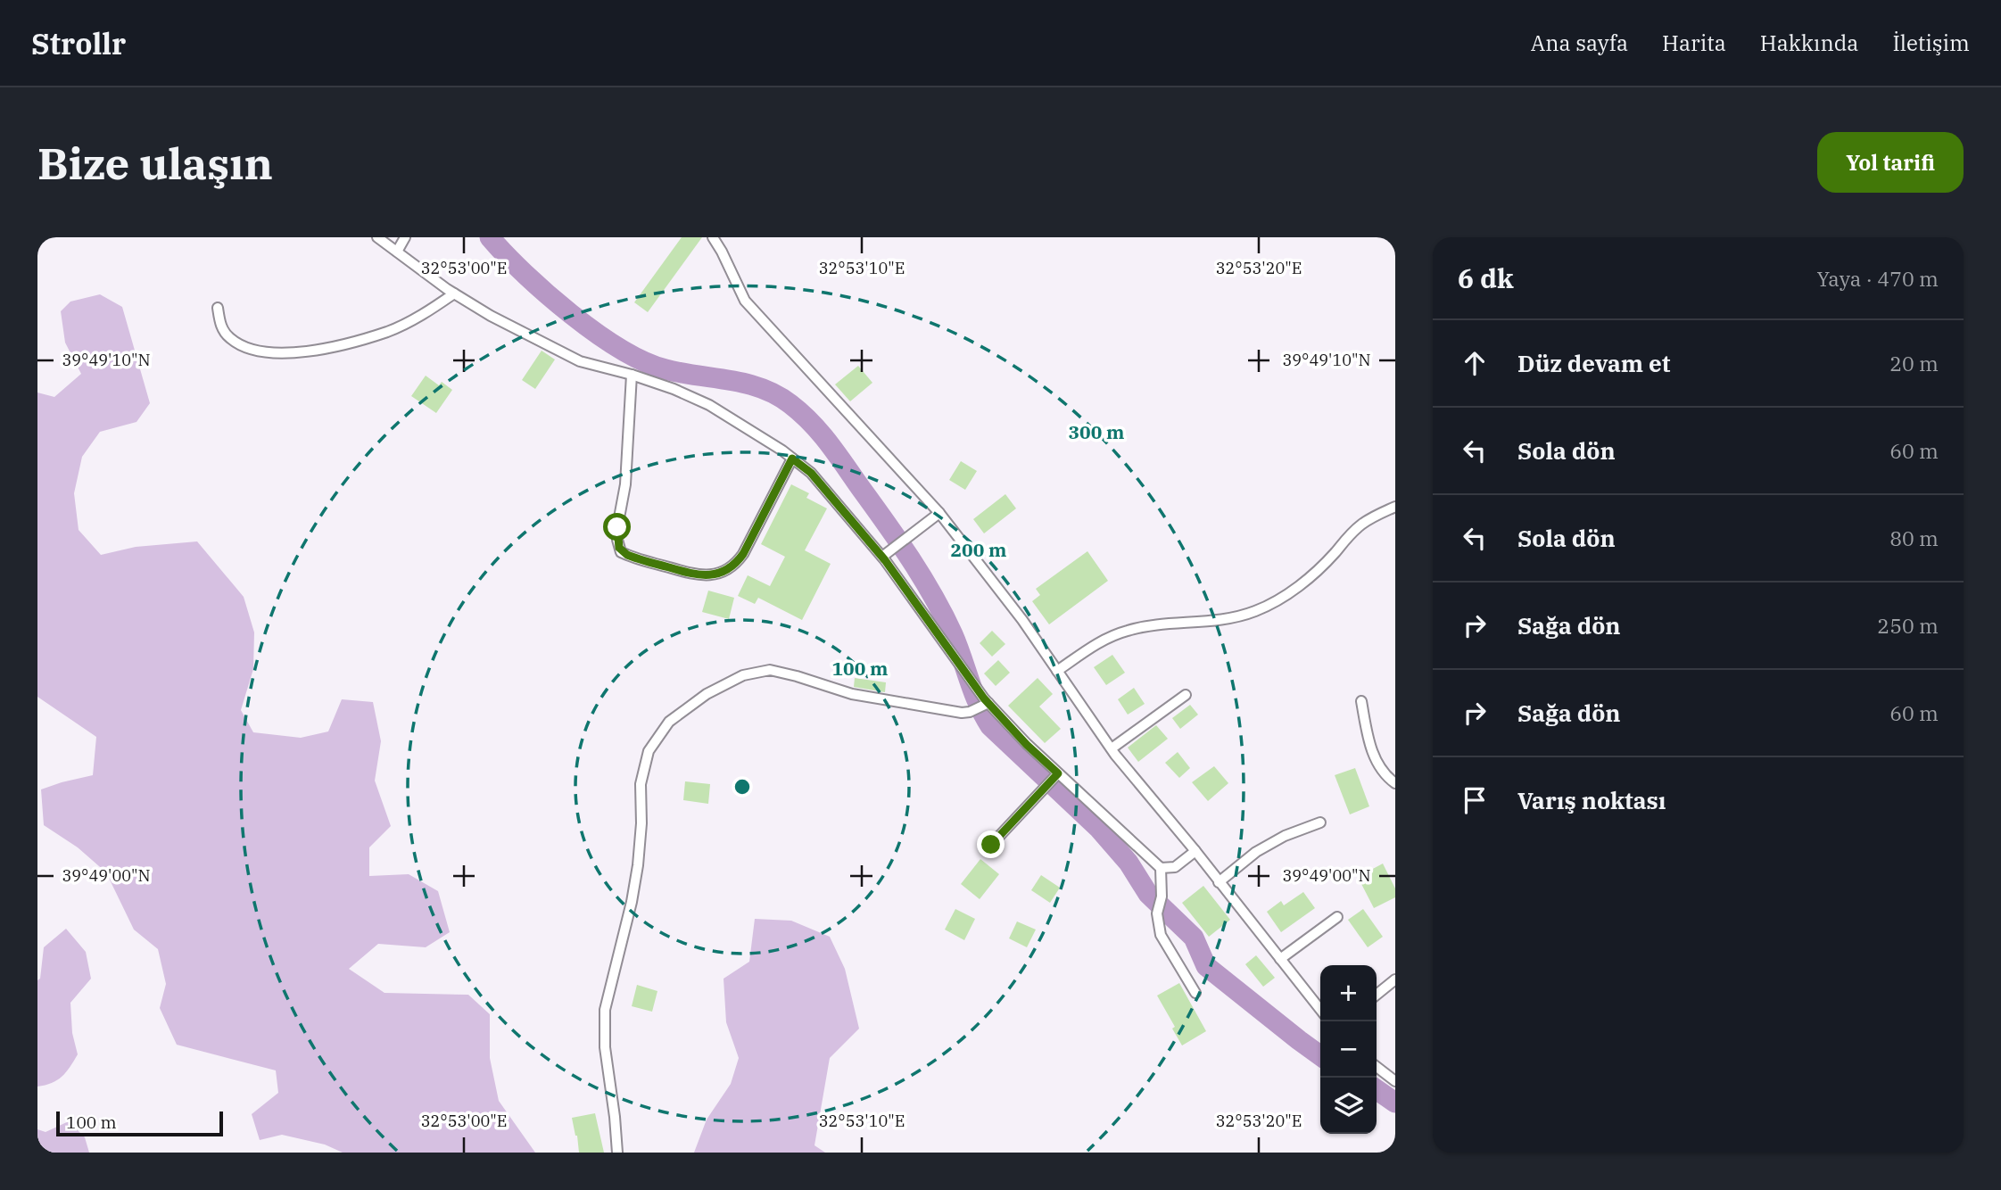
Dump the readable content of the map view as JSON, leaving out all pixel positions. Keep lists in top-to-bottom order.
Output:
{
  "scale_bar": "100 m",
  "page": {
    "header": "Strollr",
    "nav": [
      "Ana sayfa",
      "Harita",
      "Hakkında",
      "İletişim"
    ],
    "buttons": "Yol tarifi",
    "title": "Bize ulaşın",
    "heading": ["6 dk", "Yaya · 470 m"],
    "list": [
      ["Düz devam et", "20 m"],
      ["Sola dön", "60 m"],
      ["Sola dön", "80 m"],
      ["Sağa dön", "250 m"],
      ["Sağa dön", "60 m"],
      "Varış noktası"
    ],
    "map_buttons": ["+", "−"],
    "scale": "100 m"
  },
  "coordinates": [
    "32°53'00\"E",
    "32°53'10\"E",
    "32°53'20\"E",
    "39°49'10\"N",
    "39°49'00\"N"
  ],
  "rings": ["300 m", "200 m", "100 m"]
}
